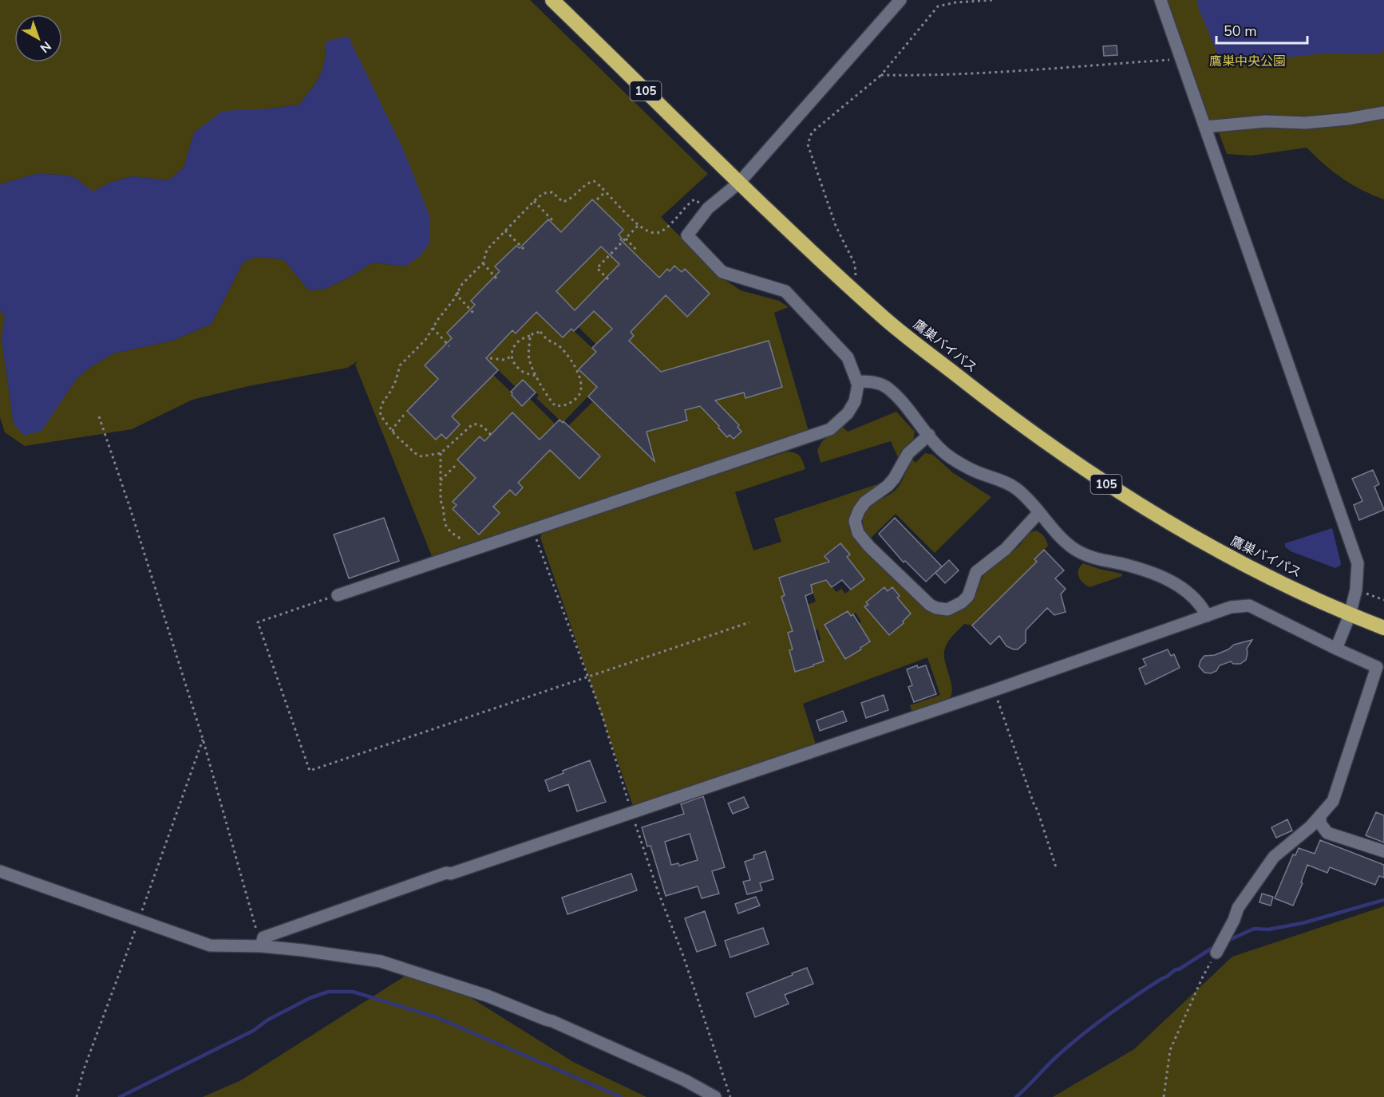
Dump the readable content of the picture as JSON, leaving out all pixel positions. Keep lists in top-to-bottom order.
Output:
{
  "streets": {
    "highway": ["105", "鷹巣バイパス"]
  },
  "parks": ["鷹巣中央公園"],
  "scale_bar": "50 m",
  "north": "bottom right"
}
